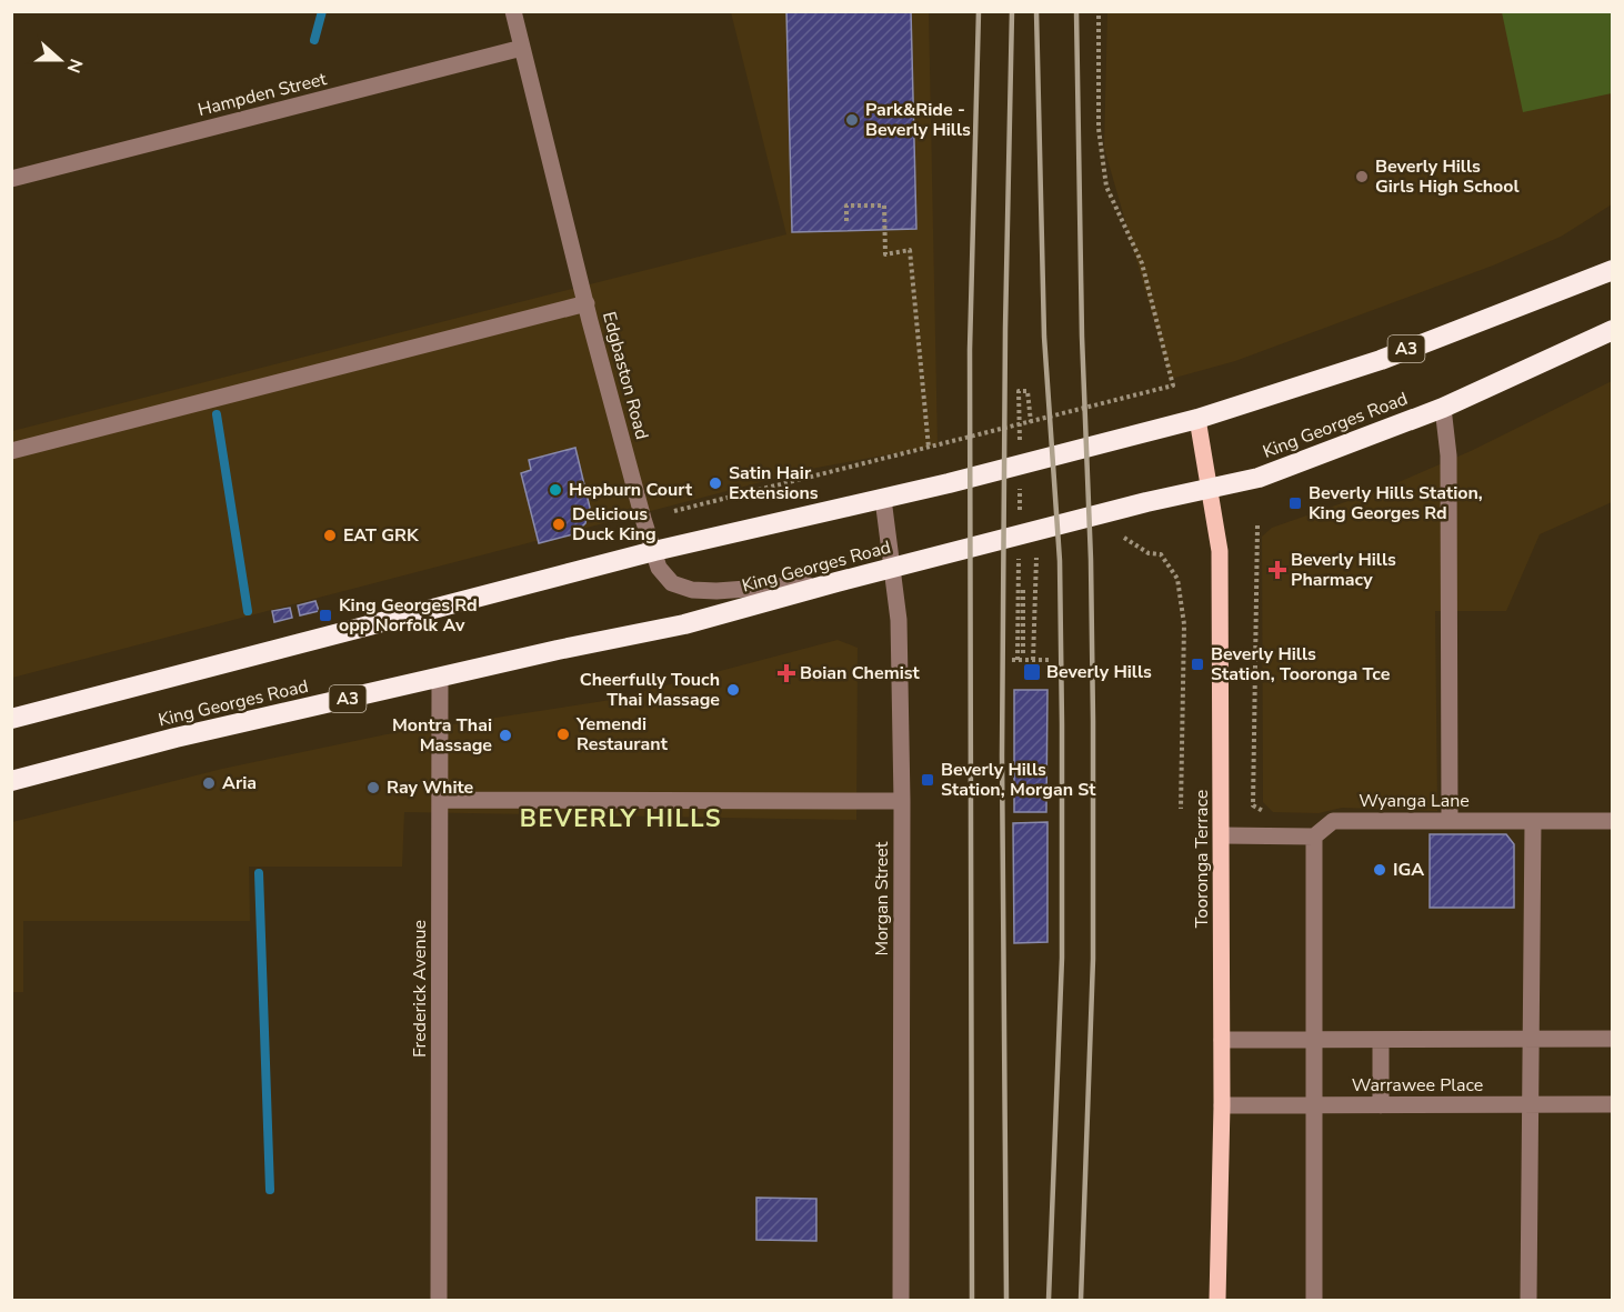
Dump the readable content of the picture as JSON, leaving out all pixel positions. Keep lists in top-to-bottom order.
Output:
{
  "streets": {
    "highway": ["A3", "King Georges Road"],
    "main road": ["Tooronga Terrace"],
    "street": [
      "Hampden Street",
      "Edgbaston Road",
      "Wyanga Lane",
      "Morgan Street",
      "Frederick Avenue",
      "Warrawee Place"
    ]
  },
  "crossings": [
    ["Hampden Street", "Edgbaston Road"],
    ["A3", "Edgbaston Road"],
    ["A3", "Tooronga Terrace"],
    ["A3", "Morgan Street"],
    ["Edgbaston Road", "King Georges Road"],
    ["King Georges Road", "Tooronga Terrace"],
    ["King Georges Road", "Morgan Street"],
    ["King Georges Road", "Frederick Avenue"],
    ["Wyanga Lane", "Tooronga Terrace"],
    ["Tooronga Terrace", "Warrawee Place"]
  ],
  "districts": ["BEVERLY HILLS"],
  "places": {
    "other": [
      "Park&Ride - Beverly Hills",
      "Beverly Hills Girls High School",
      "Satin Hair Extensions",
      "Hepburn Court",
      "Delicious Duck King",
      "EAT GRK",
      "Cheerfully Touch Thai Massage",
      "Yemendi Restaurant",
      "Montra Thai Massage",
      "Aria",
      "Ray White",
      "IGA"
    ],
    "transit": [
      "Beverly Hills Station, King Georges Rd",
      "King Georges Rd opp Norfolk Av",
      "Beverly Hills Station, Tooronga Tce",
      "Beverly Hills",
      "Beverly Hills Station, Morgan St"
    ],
    "health": ["Beverly Hills Pharmacy", "Boian Chemist"]
  },
  "north": "right"
}
